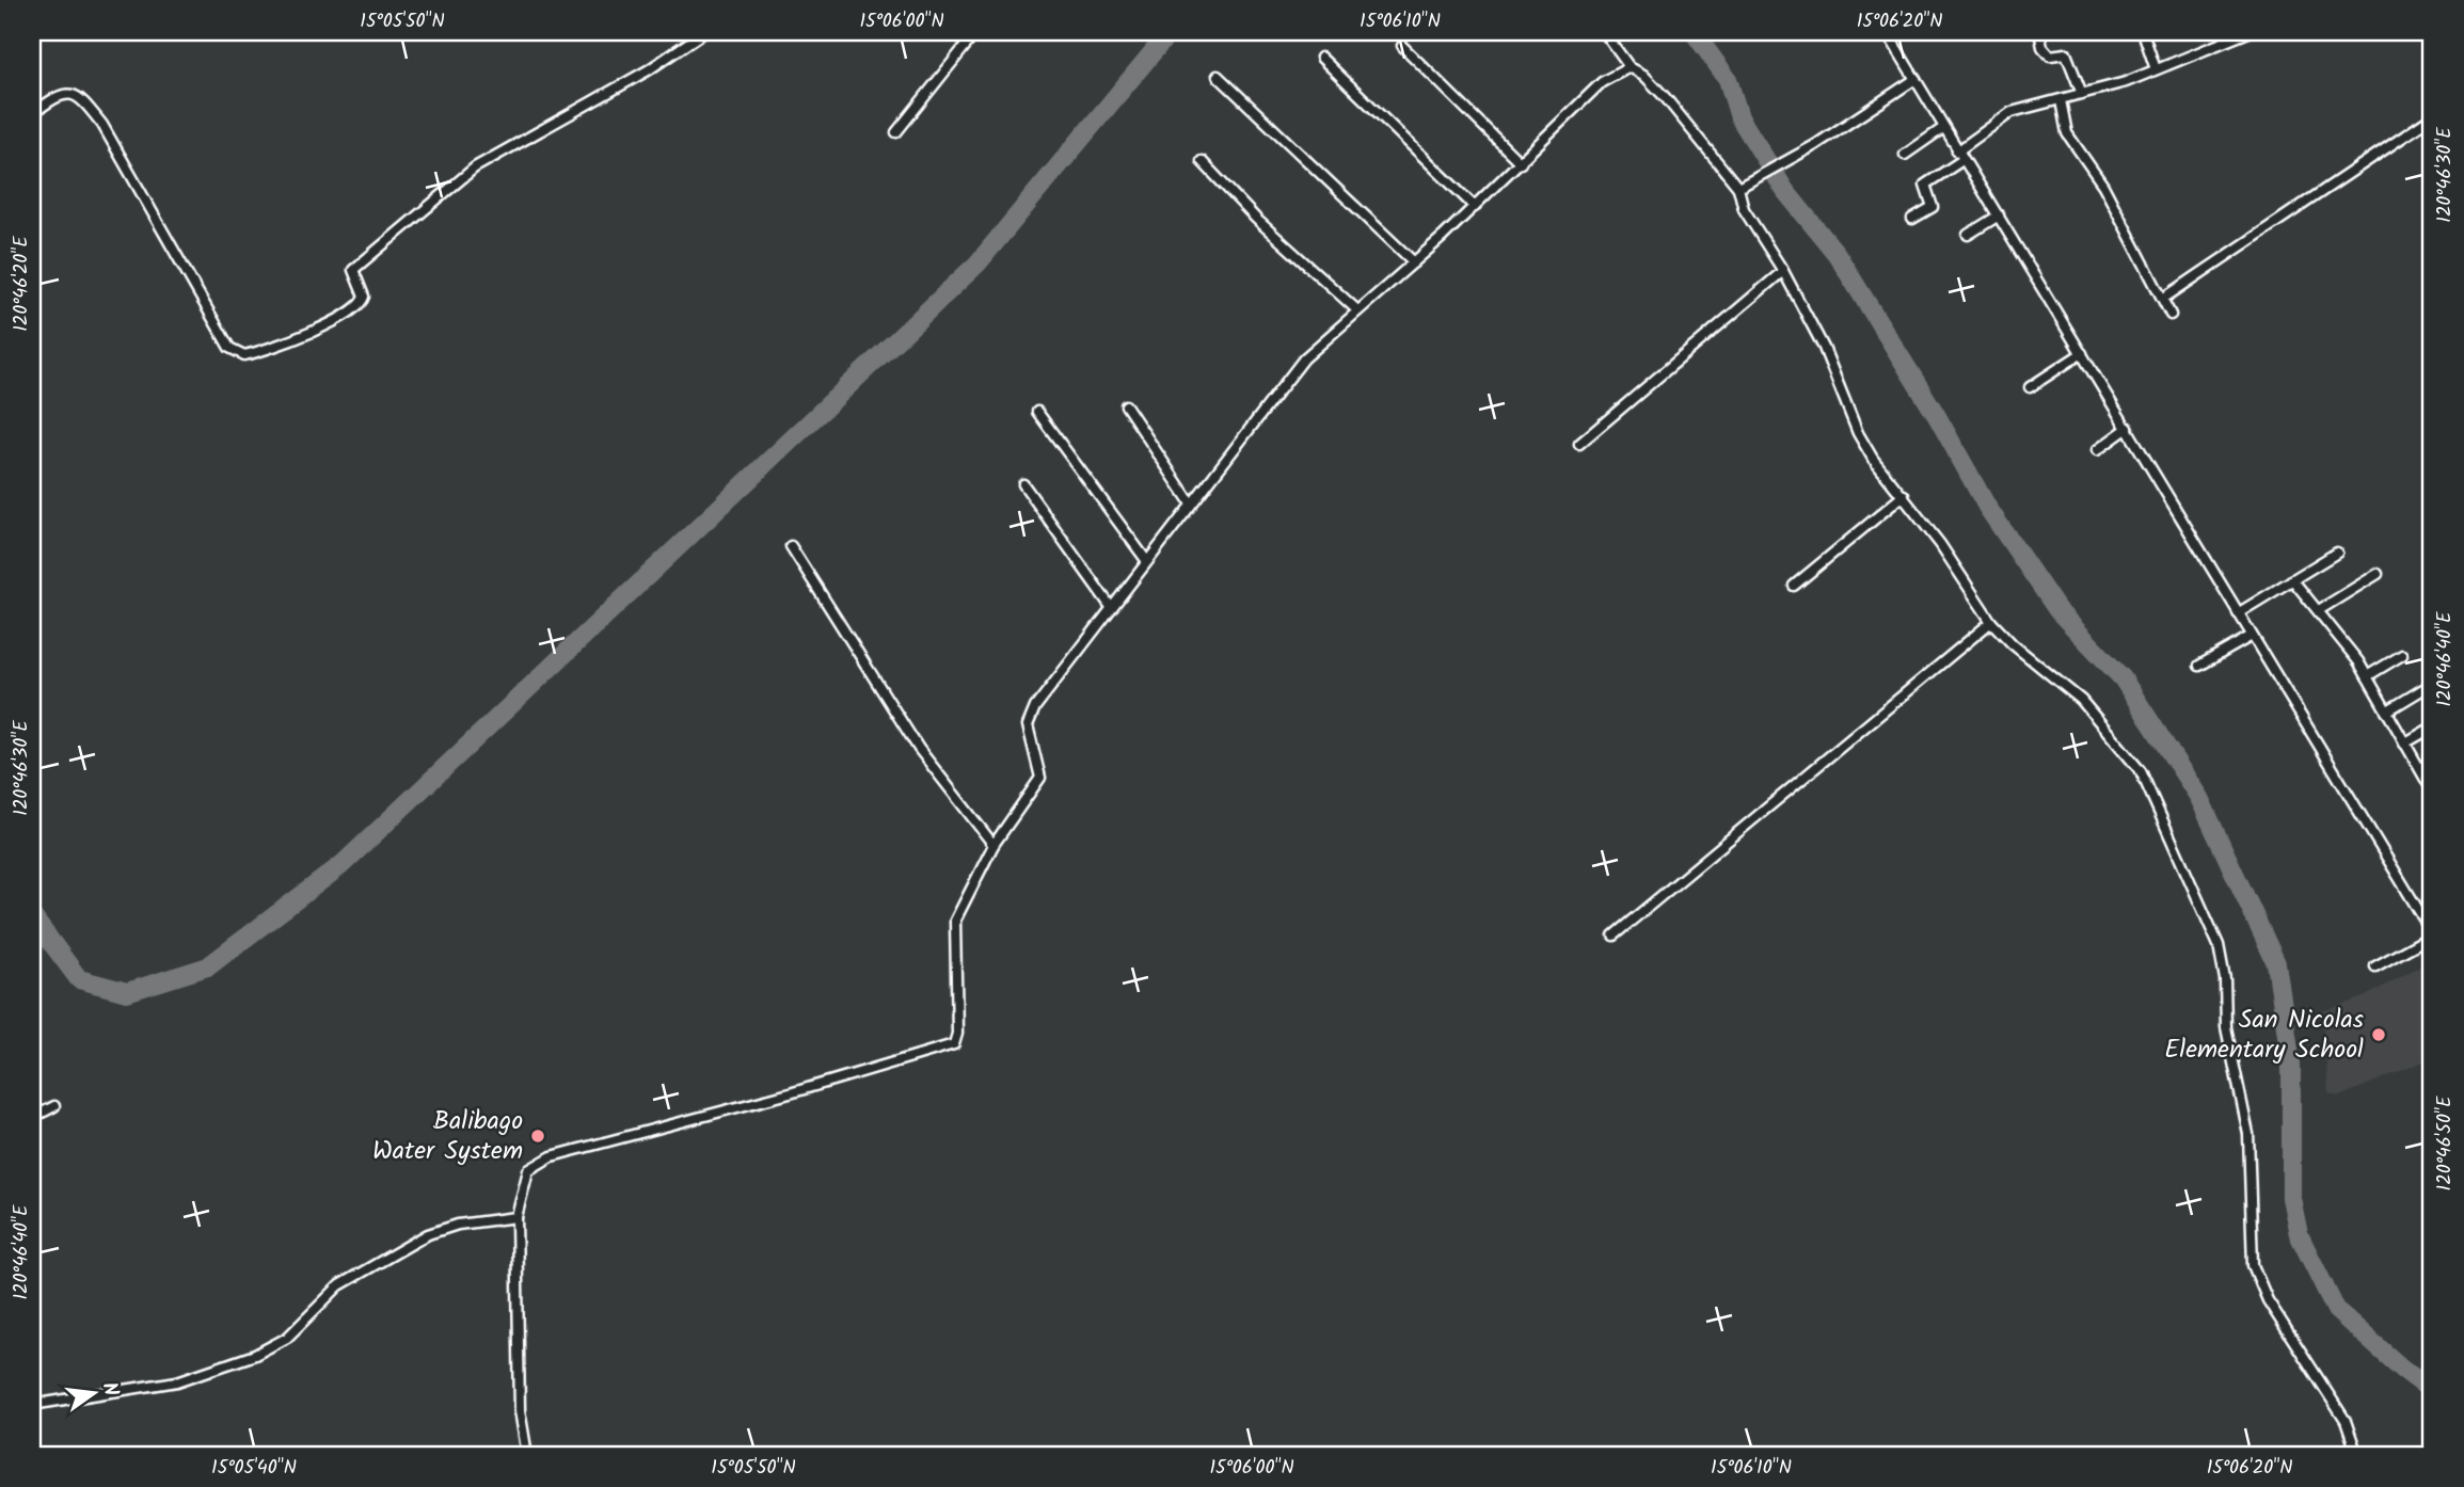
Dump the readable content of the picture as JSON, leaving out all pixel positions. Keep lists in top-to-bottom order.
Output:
{
  "places": ["San Nicolas Elementary School", "Balibago Water System"],
  "north": "right",
  "coordinates": [
    "15°05'50\"N",
    "15°06'00\"N",
    "15°06'10\"N",
    "15°06'20\"N",
    "120°46'30\"E",
    "120°46'20\"E",
    "120°46'40\"E",
    "120°46'50\"E",
    "15°05'40\"N"
  ]
}
